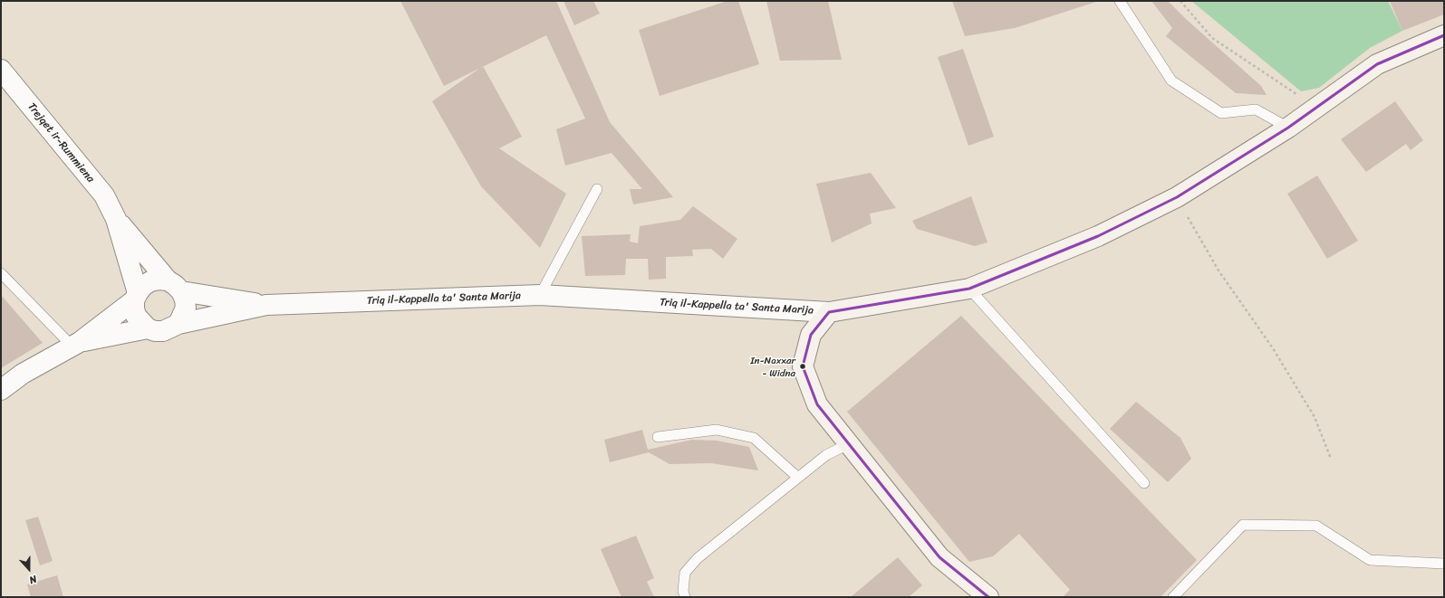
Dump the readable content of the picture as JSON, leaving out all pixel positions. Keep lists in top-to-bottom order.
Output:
{
  "streets": {
    "main road": ["Triq il-Kappella ta' Santa Marija"],
    "street": ["Trejqet ir-Rummiena"]
  },
  "crossings": [
    ["Trejqet ir-Rummiena", "Triq il-Kappella ta' Santa Marija"]
  ],
  "places": ["In-Naxxar - Widna"],
  "north": "bottom"
}
